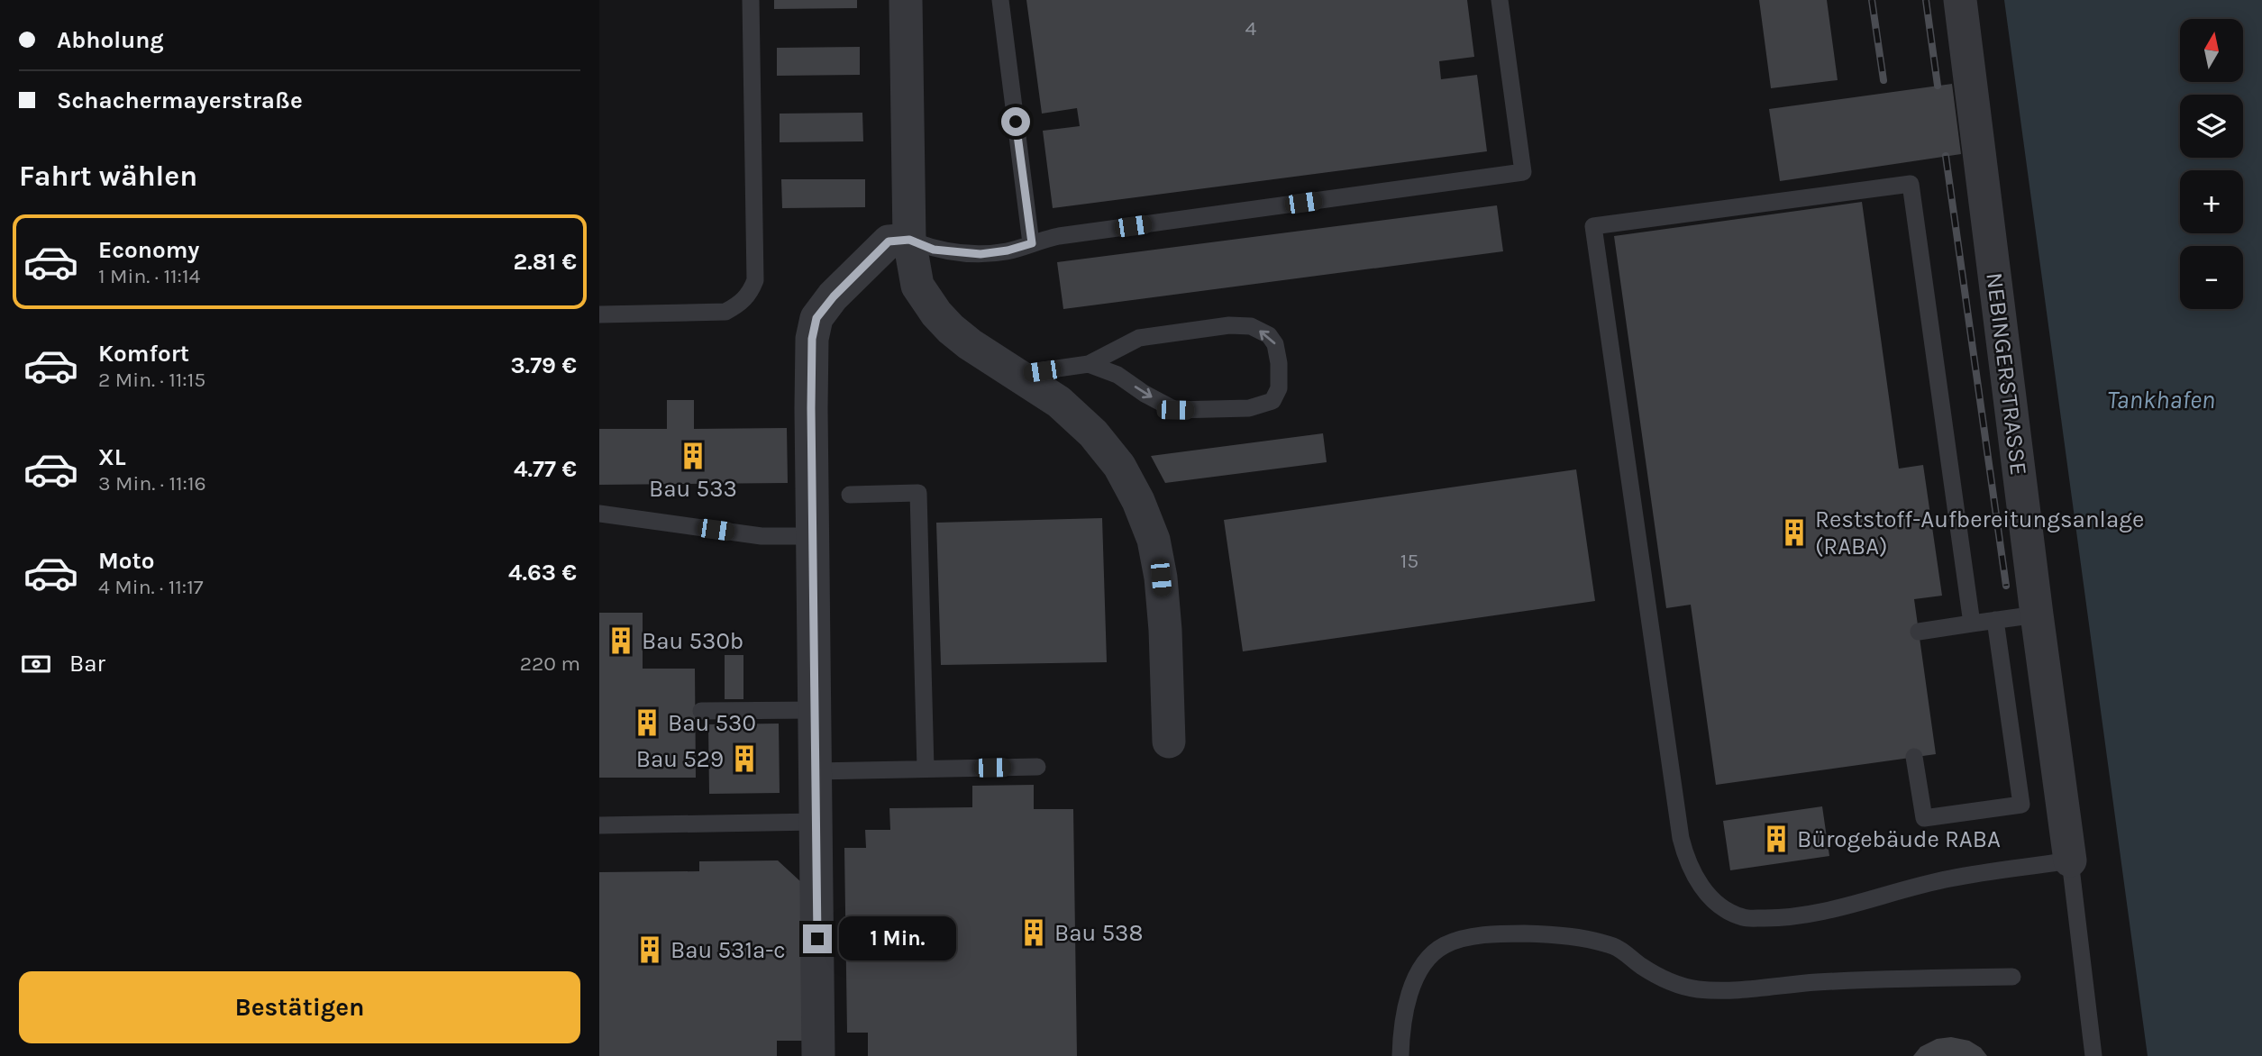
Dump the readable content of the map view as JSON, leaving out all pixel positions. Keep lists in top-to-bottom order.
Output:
{
  "streets": {
    "street": ["NEBINGERSTRASSE"]
  },
  "water": ["Tankhafen"],
  "places": {
    "building": [
      "Bau 533",
      "Reststoff-Aufbereitungsanlage (RABA)",
      "Bau 530b",
      "Bau 530",
      "Bau 529",
      "Bürogebäude RABA",
      "Bau 538",
      "Bau 531a-c"
    ]
  },
  "house_numbers": ["4", "15"],
  "north": "top",
  "page": {
    "banner": ["Abholung", "Schachermayerstraße"],
    "map_buttons": ["+", "−"],
    "heading": "Fahrt wählen",
    "list": [
      {
        "name": "Economy",
        "note": "1 Min. · 11:14",
        "value": "2.81 €"
      },
      {
        "name": "Komfort",
        "note": "2 Min. · 11:15",
        "value": "3.79 €"
      },
      {
        "name": "XL",
        "note": "3 Min. · 11:16",
        "value": "4.77 €"
      },
      {
        "name": "Moto",
        "note": "4 Min. · 11:17",
        "value": "4.63 €"
      }
    ],
    "pay": ["Bar", "220 m"],
    "bubble": "1 Min.",
    "buttons": "Bestätigen"
  }
}
